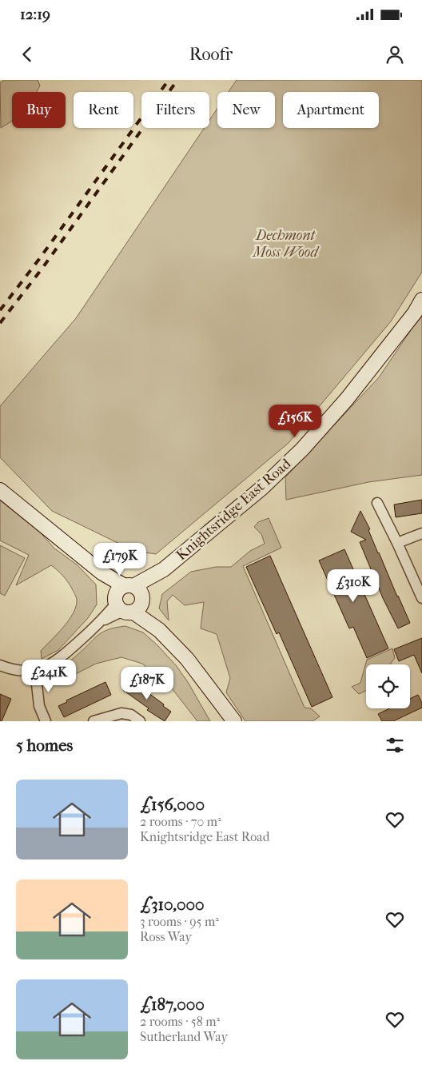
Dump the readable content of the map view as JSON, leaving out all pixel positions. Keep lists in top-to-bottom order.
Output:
{
  "streets": {
    "street": ["Knightsridge East Road"]
  },
  "parks": ["Dechmont Moss Wood"],
  "page": {
    "status": "12:19",
    "header": "Roofr",
    "chip": [
      "Buy",
      "Rent",
      "Filters",
      "New",
      "Apartment"
    ],
    "price": [
      "£156K",
      "£179K",
      "£310K",
      "£241K",
      "£187K"
    ],
    "heading": "5 homes",
    "list": [
      {
        "name": "£156,000",
        "note": "2 rooms · 70 m² · Knightsridge East Road"
      },
      {
        "name": "£310,000",
        "note": "3 rooms · 95 m² · Ross Way"
      },
      {
        "name": "£187,000",
        "note": "2 rooms · 58 m² · Sutherland Way"
      }
    ]
  }
}
